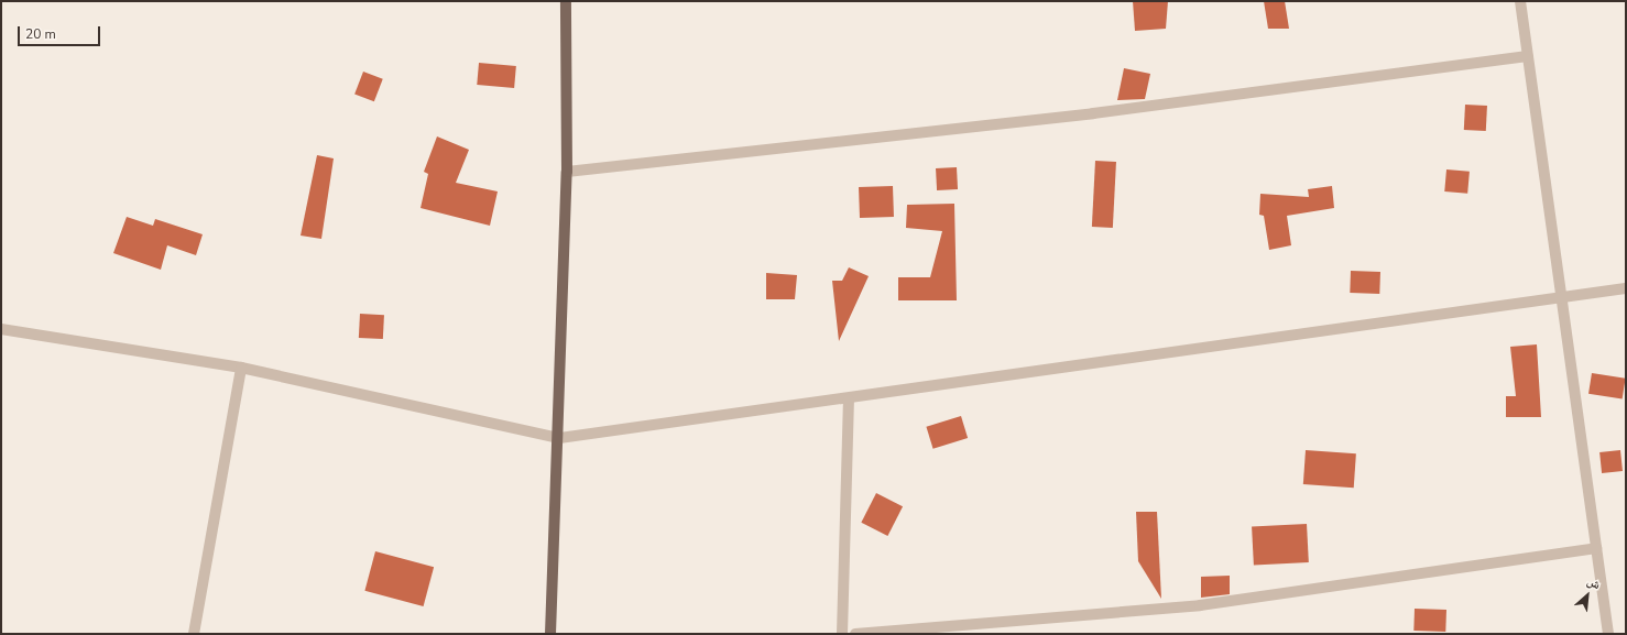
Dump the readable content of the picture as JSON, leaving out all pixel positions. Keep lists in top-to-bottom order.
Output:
{
  "scale_bar": "20 m",
  "north": "top right"
}
